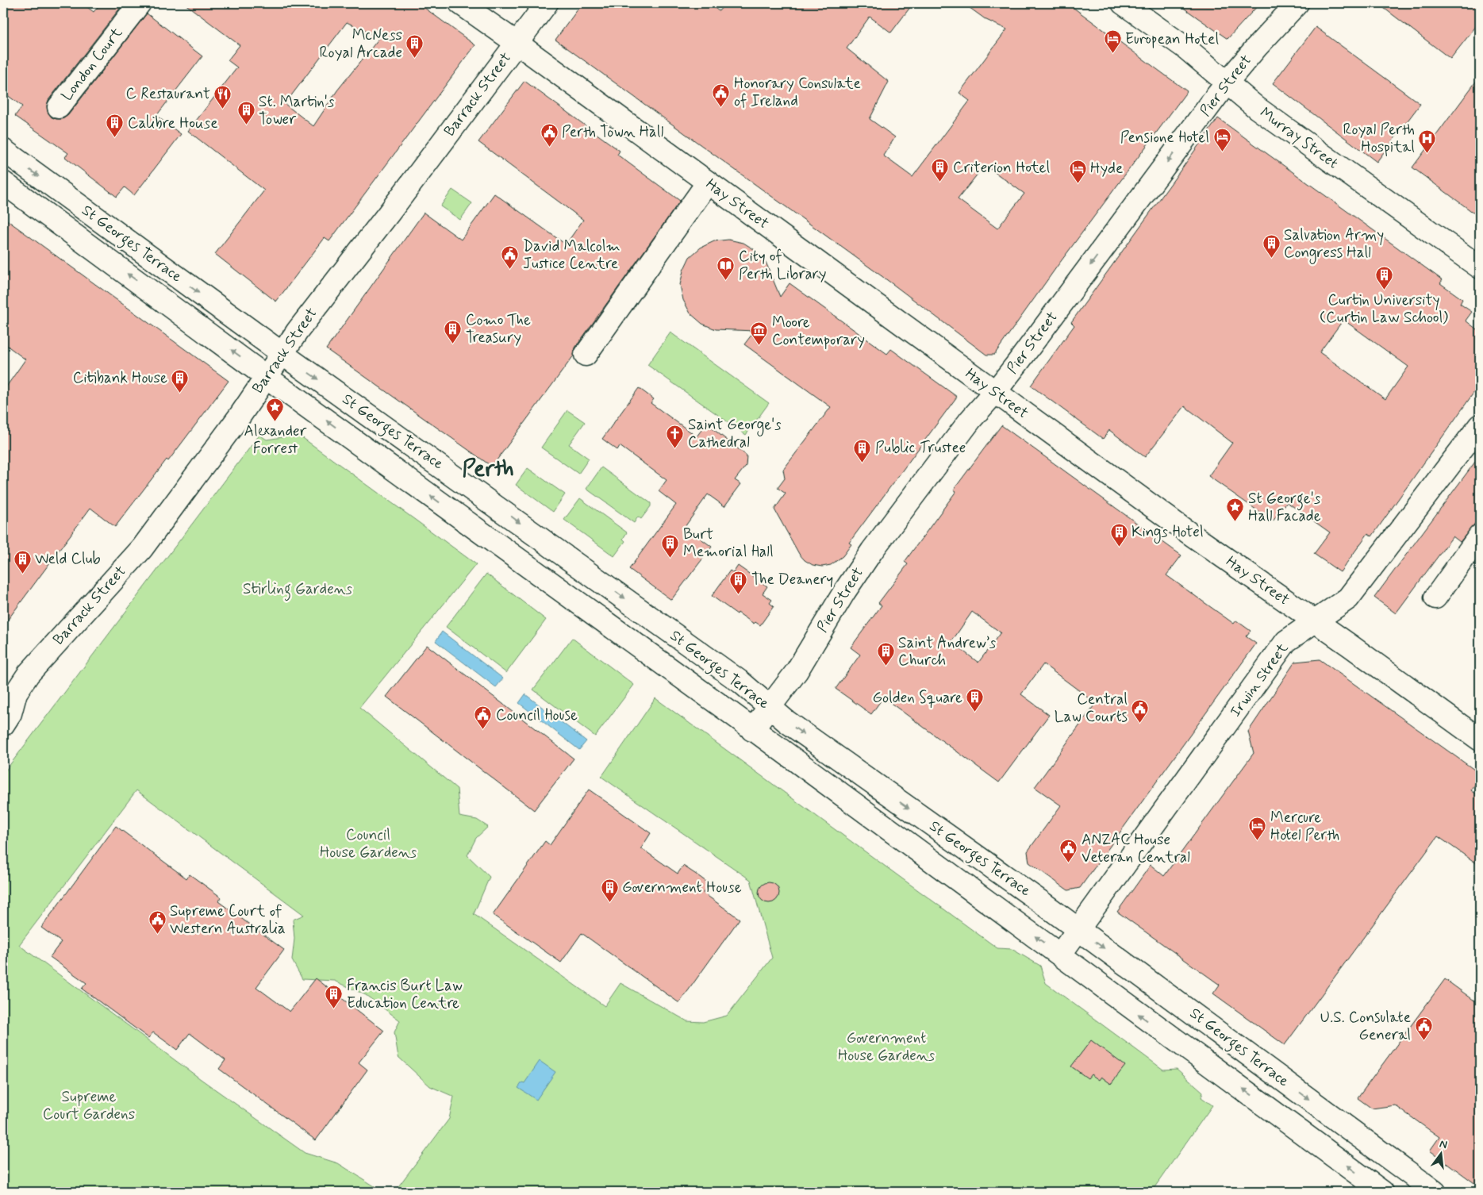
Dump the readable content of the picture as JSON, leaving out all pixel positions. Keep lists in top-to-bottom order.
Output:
{
  "streets": {
    "main road": [
      "London Court",
      "Pier Street",
      "Barrack Street",
      "Murray Street",
      "Hay Street",
      "St Georges Terrace",
      "Irwin Street"
    ]
  },
  "crossings": [
    ["Pier Street", "Murray Street"],
    ["Pier Street", "Hay Street"],
    ["Pier Street", "St Georges Terrace"],
    ["Barrack Street", "Hay Street"],
    ["Barrack Street", "St Georges Terrace"],
    ["Hay Street", "Irwin Street"],
    ["St Georges Terrace", "Irwin Street"]
  ],
  "one_way": ["Pier Street"],
  "districts": ["Perth"],
  "parks": [
    "Stirling Gardens",
    "Council House Gardens",
    "Government House Gardens",
    "Supreme Court Gardens"
  ],
  "places": {
    "hotel": [
      "European Hotel",
      "Pensione Hotel",
      "Hyde",
      "Mercure Hotel Perth"
    ],
    "building": [
      "McNess Royal Arcade",
      "St. Martin's Tower",
      "Calibre House",
      "Criterion Hotel",
      "Salvation Army Congress Hall",
      "Curtin University (Curtin Law School)",
      "Como The Treasury",
      "Citibank House",
      "Public Trustee",
      "Kings Hotel",
      "Burt Memorial Hall",
      "Weld Club",
      "The Deanery",
      "Saint Andrew’s Church",
      "Golden Square",
      "Government House",
      "Francis Burt Law Education Centre"
    ],
    "public building": [
      "Honorary Consulate of Ireland",
      "Perth Town Hall",
      "David Malcolm Justice Centre",
      "Central Law Courts",
      "Council House",
      "ANZAC House Veteran Central",
      "Supreme Court of Western Australia",
      "U.S. Consulate General"
    ],
    "restaurant": ["C Restaurant"],
    "hospital": ["Royal Perth Hospital"],
    "library": ["City of Perth Library"],
    "museum": ["Moore Contemporary"],
    "place": ["Alexander Forrest", "St George's Hall Facade"],
    "church": ["Saint George's Cathedral"]
  },
  "north": "top"
}
